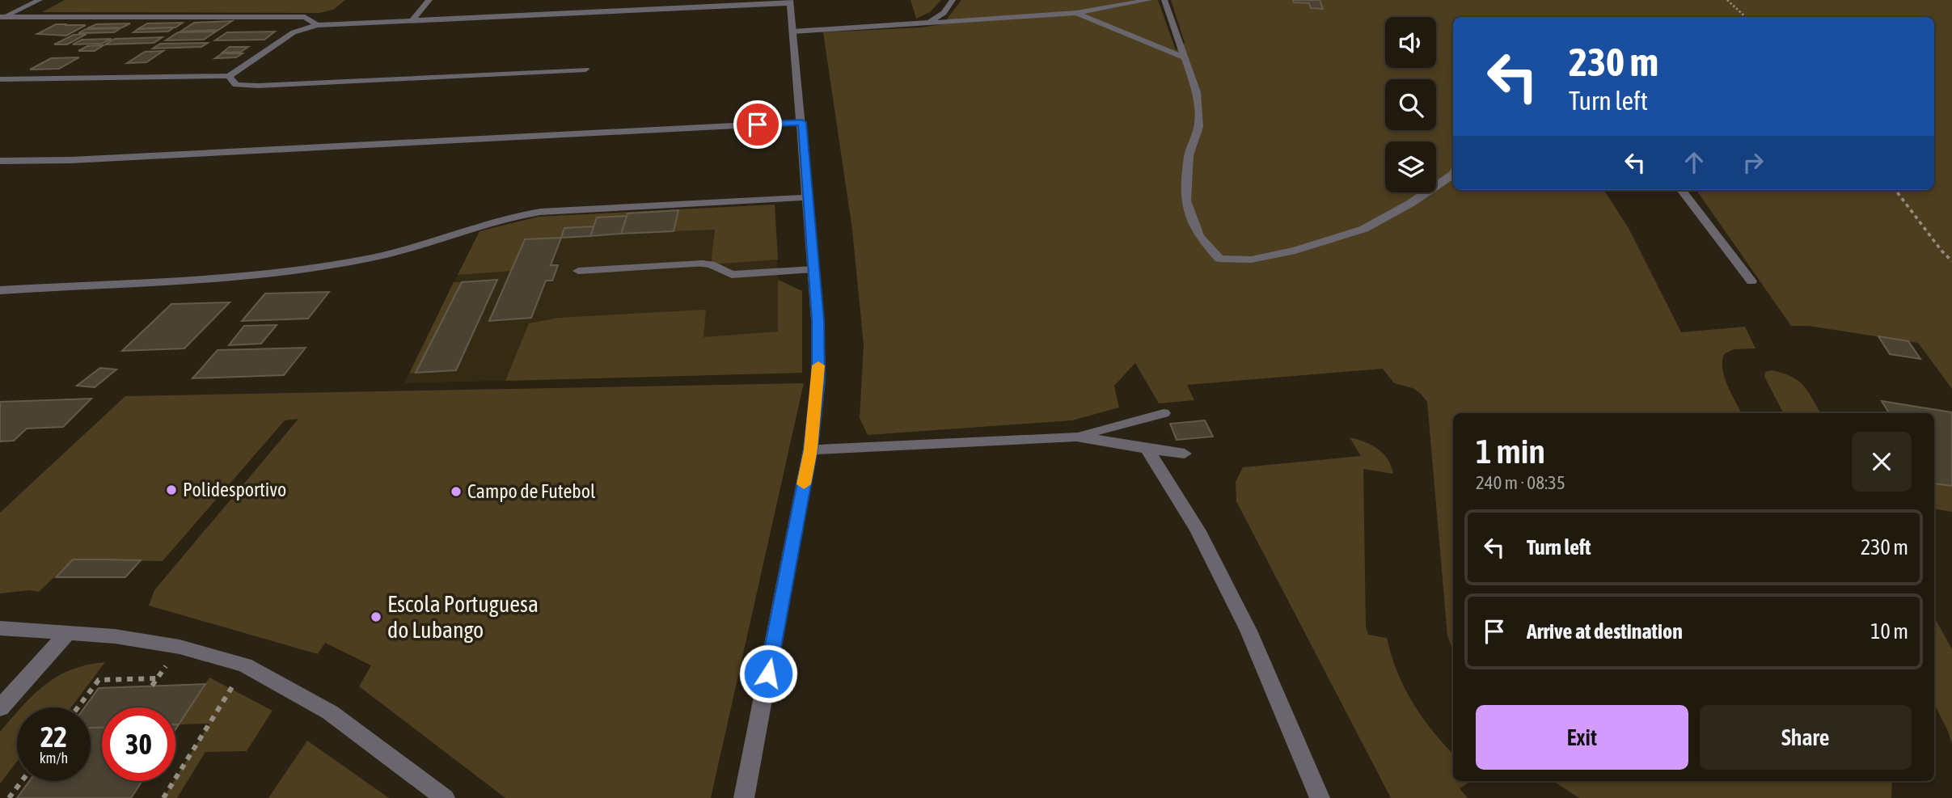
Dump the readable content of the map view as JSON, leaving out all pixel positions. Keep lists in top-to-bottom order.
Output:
{
  "places": ["Polidesportivo", "Campo de Futebol", "Escola Portuguesa do Lubango"],
  "page": {
    "turn": ["230 m", "Turn left"],
    "heading": ["1 min", "240 m · 08:35"],
    "list": [
      {
        "name": "Turn left",
        "value": "230 m"
      },
      {
        "name": "Arrive at destination",
        "value": "10 m"
      }
    ],
    "buttons": ["Exit", "Share"],
    "speed": "22 km/h",
    "limit": "30"
  }
}
